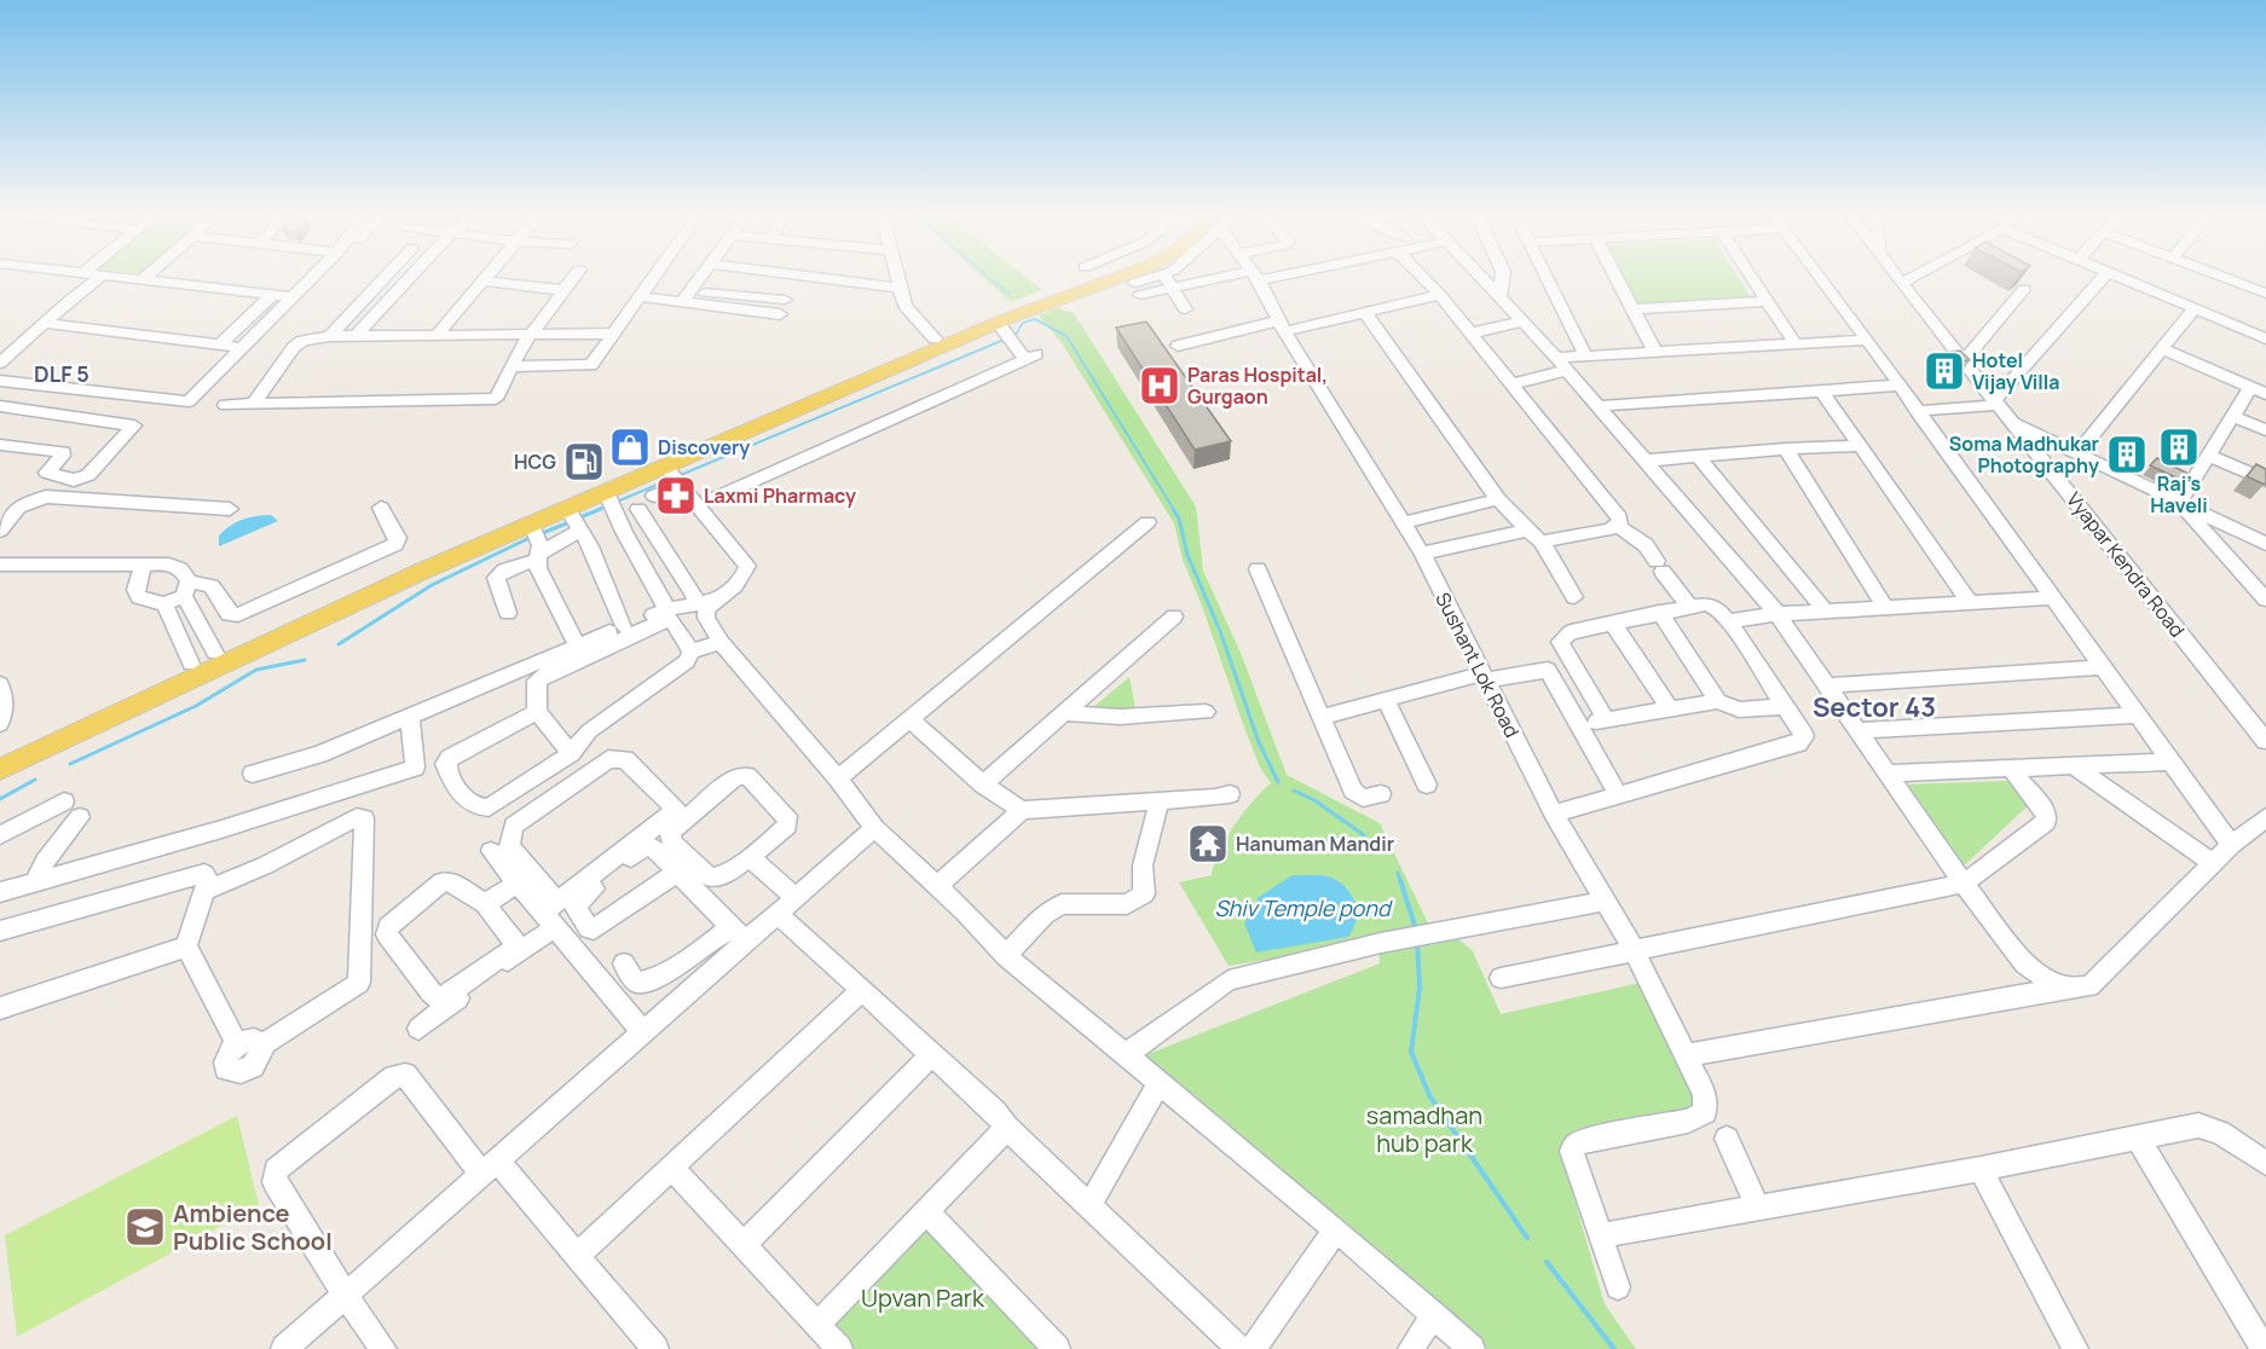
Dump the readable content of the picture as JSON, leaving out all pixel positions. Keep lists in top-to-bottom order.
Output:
{
  "streets": {
    "street": ["Vyapar Kendra Road", "Sushant Lok Road"]
  },
  "districts": ["DLF 5", "Sector 43"],
  "water": ["Shiv Temple pond"],
  "parks": ["samadhan hub park", "Upvan Park"],
  "places": {
    "building": ["Hotel Vijay Villa", "Raj’s Haveli", "Soma Madhukar Photography"],
    "hospital": ["Paras Hospital, Gurgaon"],
    "shop": ["Discovery"],
    "fuel station": ["HCG"],
    "pharmacy": ["Laxmi Pharmacy"],
    "temple": ["Hanuman Mandir"],
    "school or university": ["Ambience Public School"]
  }
}
